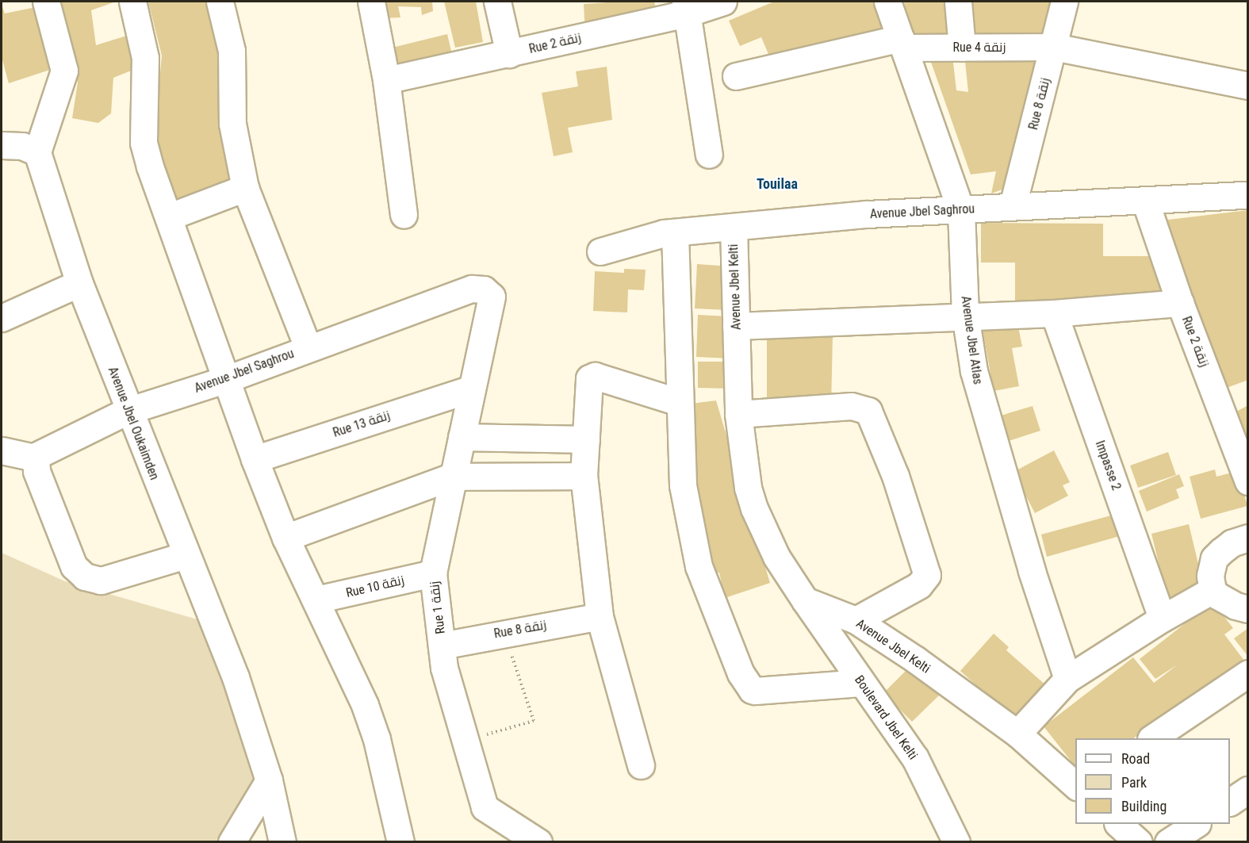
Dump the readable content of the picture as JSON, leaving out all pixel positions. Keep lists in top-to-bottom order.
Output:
{
  "streets": {
    "street": [
      "Rue 2 زنقة",
      "Rue 4 زنقة",
      "Rue 8 زنقة",
      "Avenue Jbel Saghrou",
      "Avenue Jbel Kelti",
      "Avenue Jbel Atlas",
      "Avenue Jbel Oukaimden",
      "Rue 13 زنقة",
      "Impasse 2",
      "Rue 10 زنقة",
      "Rue 1 زنقة",
      "Boulevard Jbel Kelti"
    ]
  },
  "crossings": [
    ["Rue 2 زنقة", "Avenue Jbel Saghrou"],
    ["Rue 4 زنقة", "Rue 8 زنقة"],
    ["Rue 4 زنقة", "Avenue Jbel Atlas"],
    ["Rue 8 زنقة", "Avenue Jbel Saghrou"],
    ["Rue 8 زنقة", "Rue 1 زنقة"],
    ["Avenue Jbel Saghrou", "Avenue Jbel Kelti"],
    ["Avenue Jbel Saghrou", "Avenue Jbel Atlas"],
    ["Avenue Jbel Saghrou", "Avenue Jbel Oukaimden"],
    ["Avenue Jbel Saghrou", "Rue 1 زنقة"],
    ["Avenue Jbel Kelti", "Boulevard Jbel Kelti"],
    ["Rue 13 زنقة", "Rue 1 زنقة"],
    ["Rue 10 زنقة", "Rue 1 زنقة"]
  ],
  "districts": ["Touilaa"],
  "legend": ["Road", "Park", "Building"]
}
